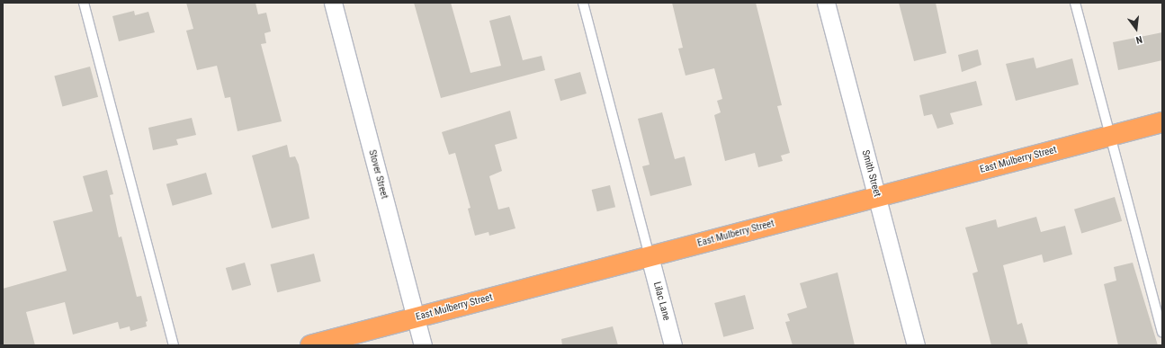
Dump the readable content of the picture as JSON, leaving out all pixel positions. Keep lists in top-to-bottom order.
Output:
{
  "streets": {
    "highway": ["East Mulberry Street"],
    "street": ["Smith Street", "Stover Street", "Lilac Lane"]
  },
  "crossings": [
    ["East Mulberry Street", "Smith Street"],
    ["East Mulberry Street", "Stover Street"],
    ["East Mulberry Street", "Lilac Lane"]
  ],
  "north": "bottom"
}
